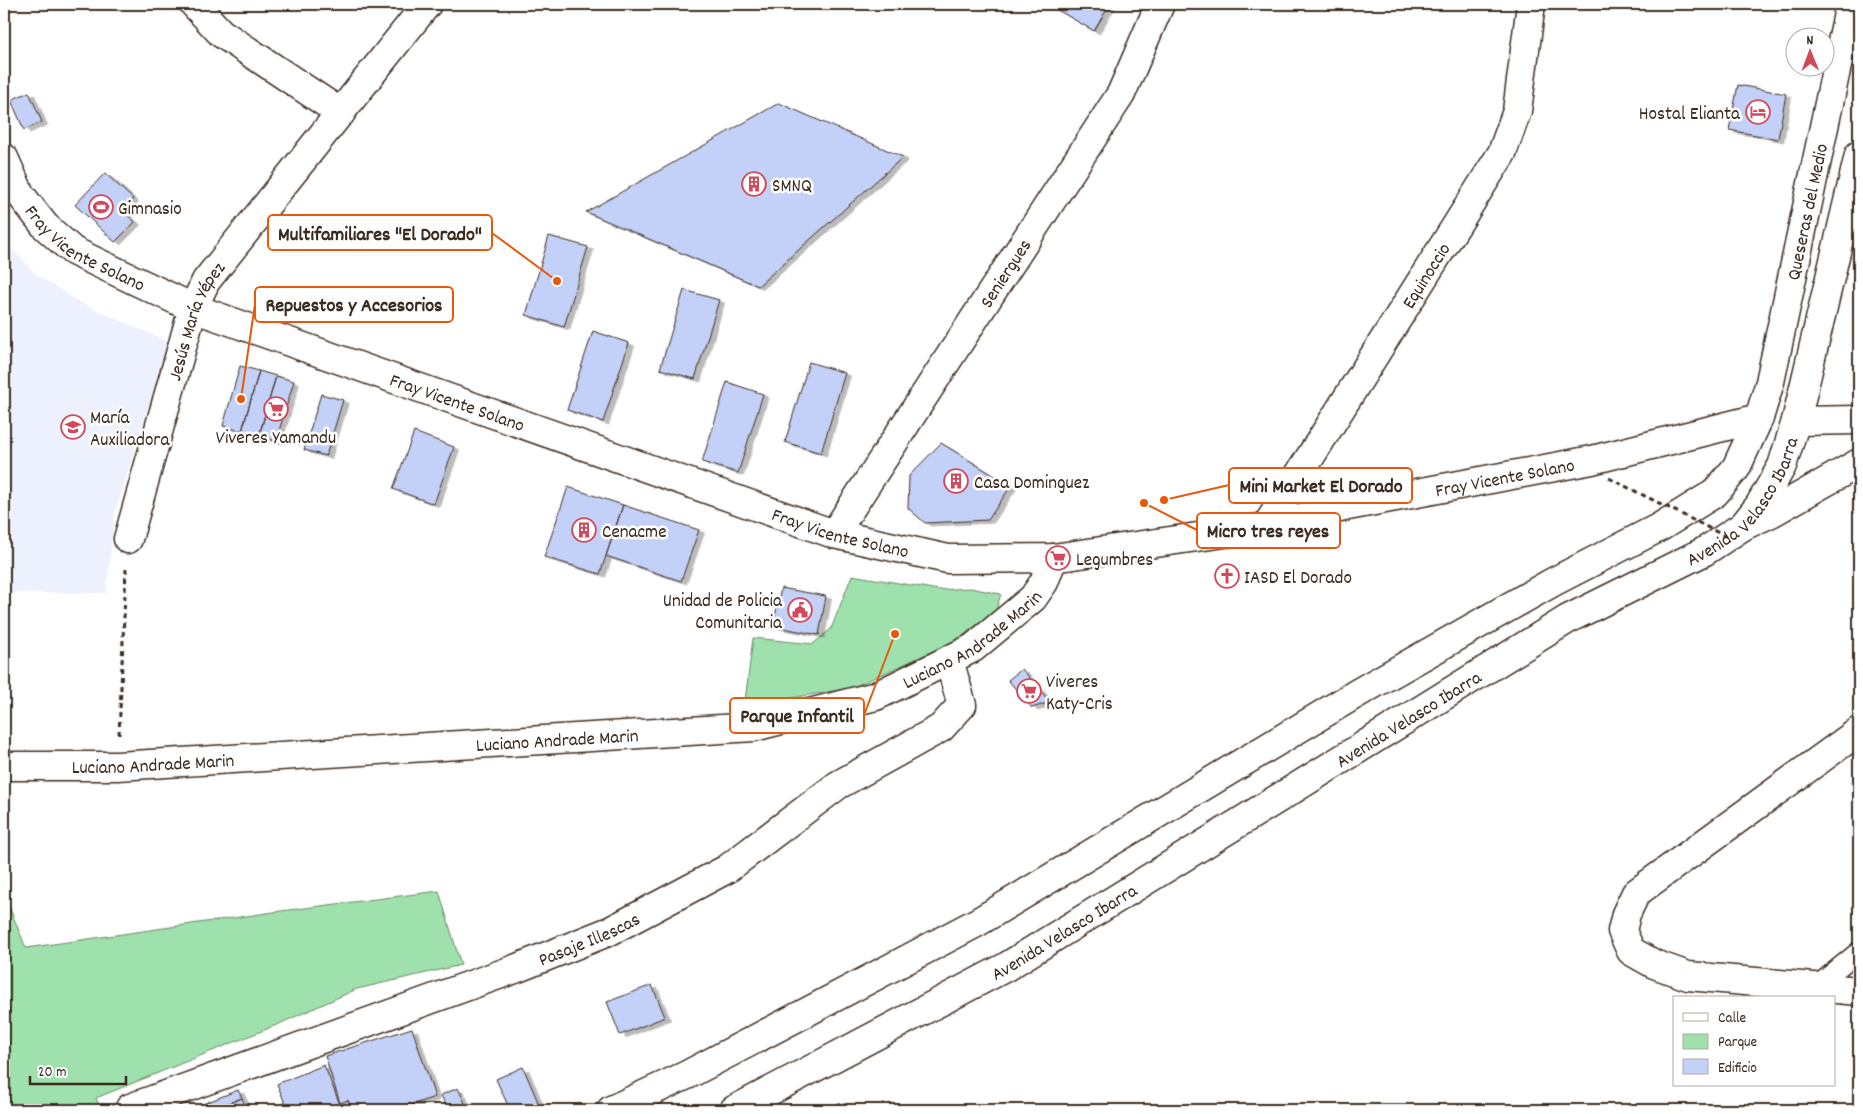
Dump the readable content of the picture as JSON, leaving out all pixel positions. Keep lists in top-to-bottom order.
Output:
{
  "streets": {
    "street": [
      "Queseras del Medio",
      "Fray Vicente Solano",
      "Seniergues",
      "Equinoccio",
      "Jesús María Yépez",
      "Avenida Velasco Ibarra",
      "Luciano Andrade Marin",
      "Pasaje Illescas"
    ]
  },
  "crossings": [
    ["Queseras del Medio", "Fray Vicente Solano"],
    ["Queseras del Medio", "Avenida Velasco Ibarra"],
    ["Fray Vicente Solano", "Seniergues"],
    ["Fray Vicente Solano", "Equinoccio"],
    ["Fray Vicente Solano", "Jesús María Yépez"],
    ["Fray Vicente Solano", "Avenida Velasco Ibarra"],
    ["Fray Vicente Solano", "Luciano Andrade Marin"],
    ["Luciano Andrade Marin", "Pasaje Illescas"]
  ],
  "places": {
    "hotel": ["Hostal Elianta"],
    "building": ["SMNQ", "Casa Dominguez", "Cenacme"],
    "sports": ["Gimnasio"],
    "other": [
      "Multifamiliares \"El Dorado\"",
      "Repuestos y Accesorios",
      "Mini Market El Dorado",
      "Micro tres reyes",
      "Parque Infantil"
    ],
    "supermarket": ["Viveres Yamandu", "Legumbres", "Viveres Katy-Cris"],
    "school or university": ["María Auxiliadora"],
    "church": ["IASD El Dorado"],
    "public building": ["Unidad de Policia Comunitaria"]
  },
  "legend": ["Calle", "Parque", "Edificio"],
  "scale_bar": "20 m",
  "north": "top"
}
